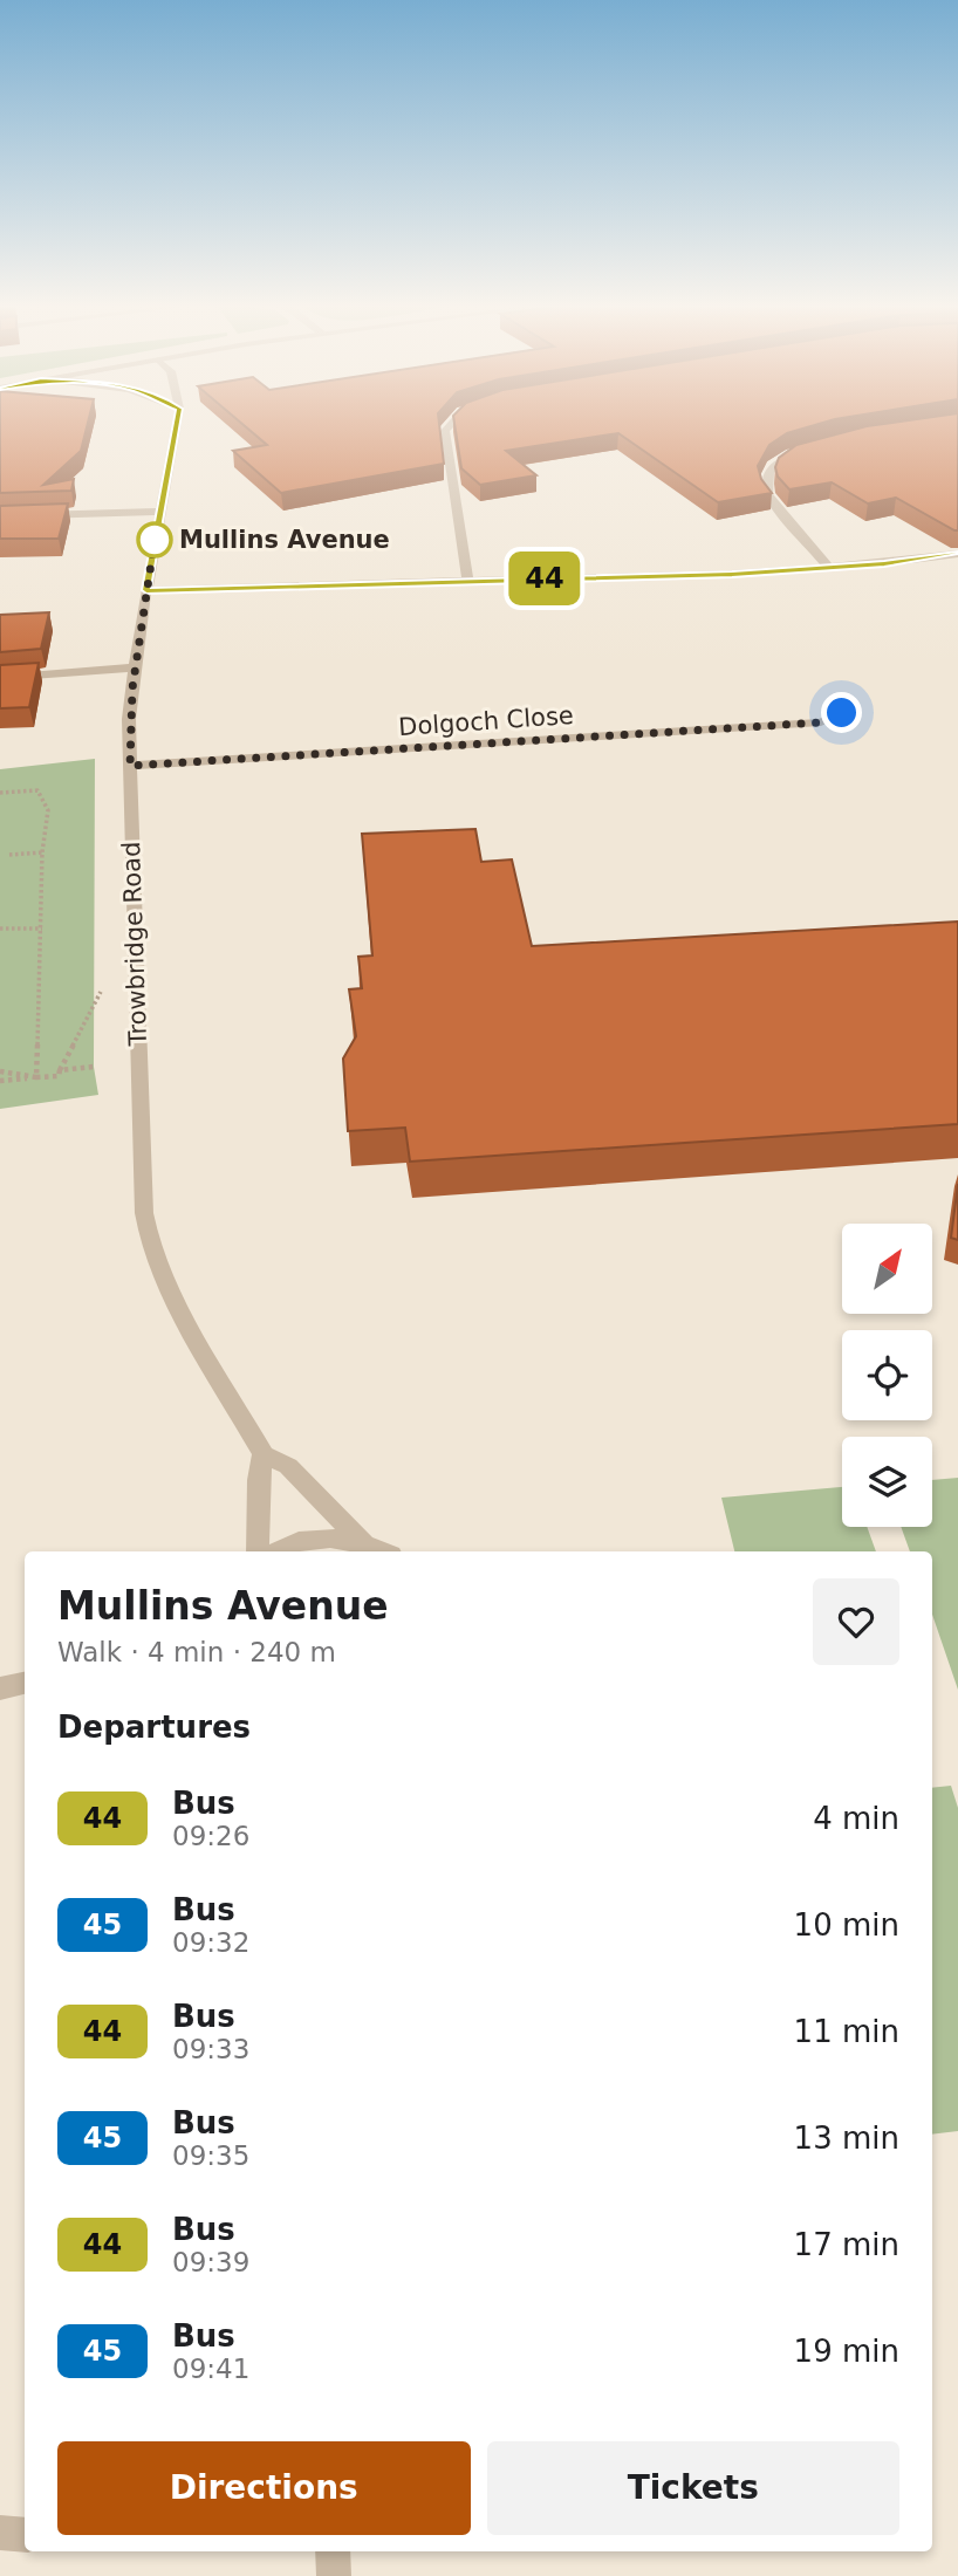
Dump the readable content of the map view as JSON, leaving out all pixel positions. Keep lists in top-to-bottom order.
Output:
{
  "streets": {
    "street": ["Dolgoch Close", "Trowbridge Road"]
  },
  "crossings": [
    ["Dolgoch Close", "Trowbridge Road"]
  ],
  "places": ["Mullins Avenue"],
  "lines": ["bus line 44"],
  "north": "top right",
  "page": {
    "on_map": "44",
    "heading": [
      ["Mullins Avenue", "Walk · 4 min · 240 m"],
      "Departures"
    ],
    "list": [
      {
        "mark": "44",
        "name": "Bus",
        "note": "09:26",
        "value": "4 min"
      },
      {
        "mark": "45",
        "name": "Bus",
        "note": "09:32",
        "value": "10 min"
      },
      {
        "mark": "44",
        "name": "Bus",
        "note": "09:33",
        "value": "11 min"
      },
      {
        "mark": "45",
        "name": "Bus",
        "note": "09:35",
        "value": "13 min"
      },
      {
        "mark": "44",
        "name": "Bus",
        "note": "09:39",
        "value": "17 min"
      },
      {
        "mark": "45",
        "name": "Bus",
        "note": "09:41",
        "value": "19 min"
      }
    ],
    "buttons": ["Directions", "Tickets"]
  }
}
